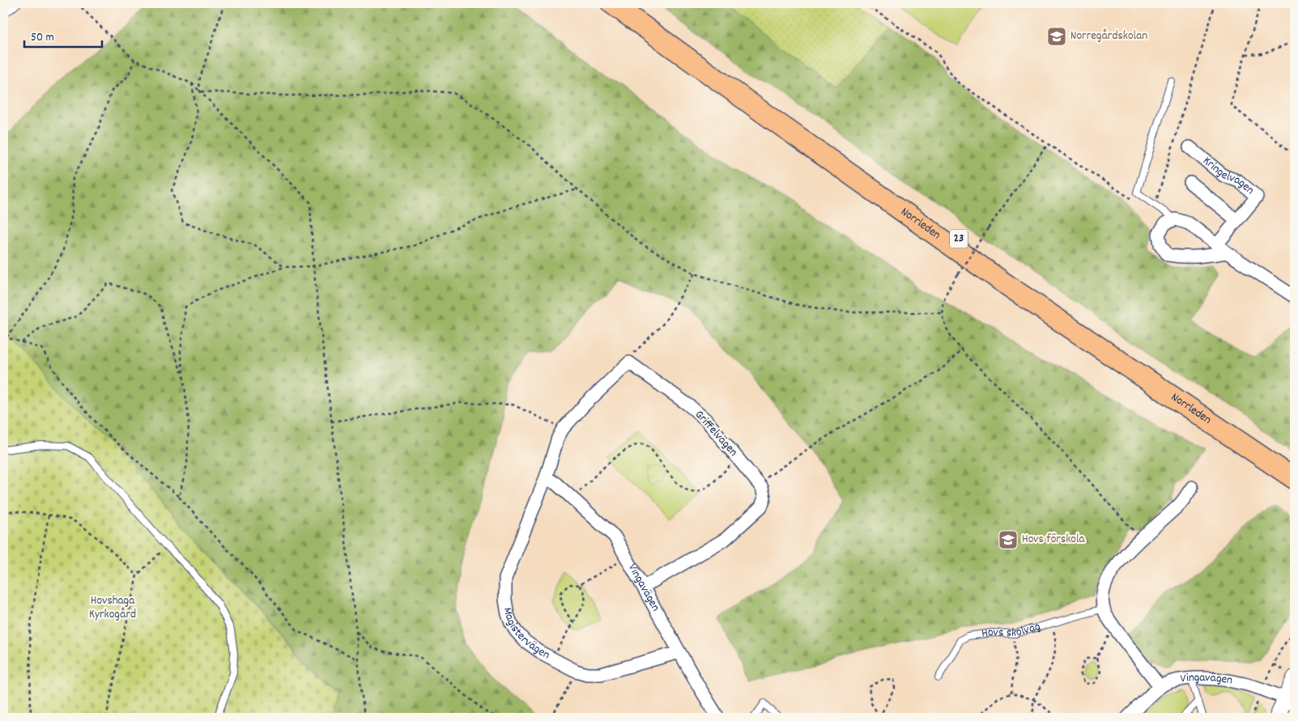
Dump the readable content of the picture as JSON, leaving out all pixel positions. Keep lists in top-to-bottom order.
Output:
{
  "streets": {
    "highway": ["Norrleden", "23"],
    "street": [
      "Kringelvägen",
      "Griffelvägen",
      "Vingavägen",
      "Magistervägen"
    ],
    "lane": ["Hovs skolväg"]
  },
  "crossings": [
    ["Griffelvägen", "Vingavägen"],
    ["Vingavägen", "Magistervägen"]
  ],
  "parks": ["Hovshaga Kyrkogård"],
  "places": {
    "school or university": ["Norregårdskolan", "Hovs förskola"]
  },
  "scale_bar": "50 m"
}
